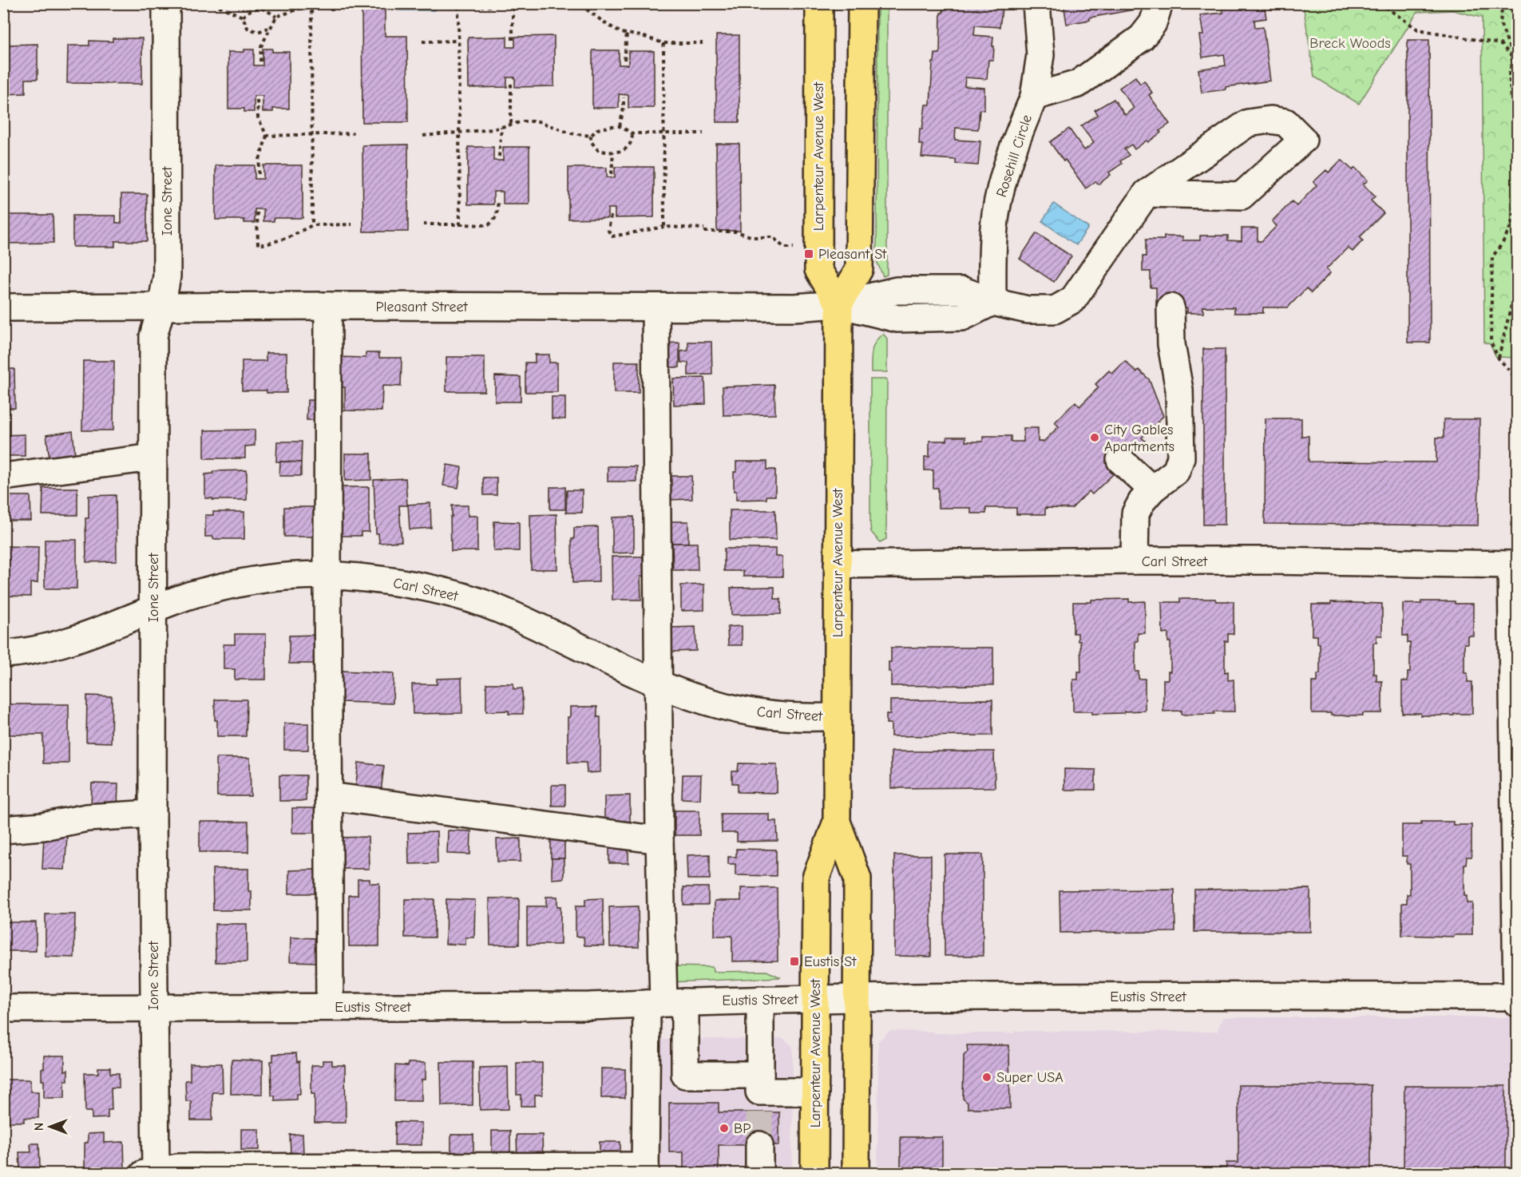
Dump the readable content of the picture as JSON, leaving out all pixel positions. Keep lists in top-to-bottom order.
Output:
{
  "streets": {
    "main road": ["Larpenteur Avenue West"],
    "street": [
      "Rosehill Circle",
      "Ione Street",
      "Pleasant Street",
      "Carl Street",
      "Eustis Street"
    ]
  },
  "crossings": [
    ["Rosehill Circle", "Pleasant Street"],
    ["Larpenteur Avenue West", "Pleasant Street"],
    ["Larpenteur Avenue West", "Carl Street"],
    ["Larpenteur Avenue West", "Eustis Street"],
    ["Ione Street", "Pleasant Street"],
    ["Ione Street", "Carl Street"],
    ["Ione Street", "Eustis Street"],
    ["Carl Street", "Eustis Street"]
  ],
  "parks": ["Breck Woods"],
  "places": {
    "transit": ["Pleasant St", "Eustis St"],
    "other": ["City Gables Apartments", "Super USA", "BP"]
  },
  "north": "left"
}
